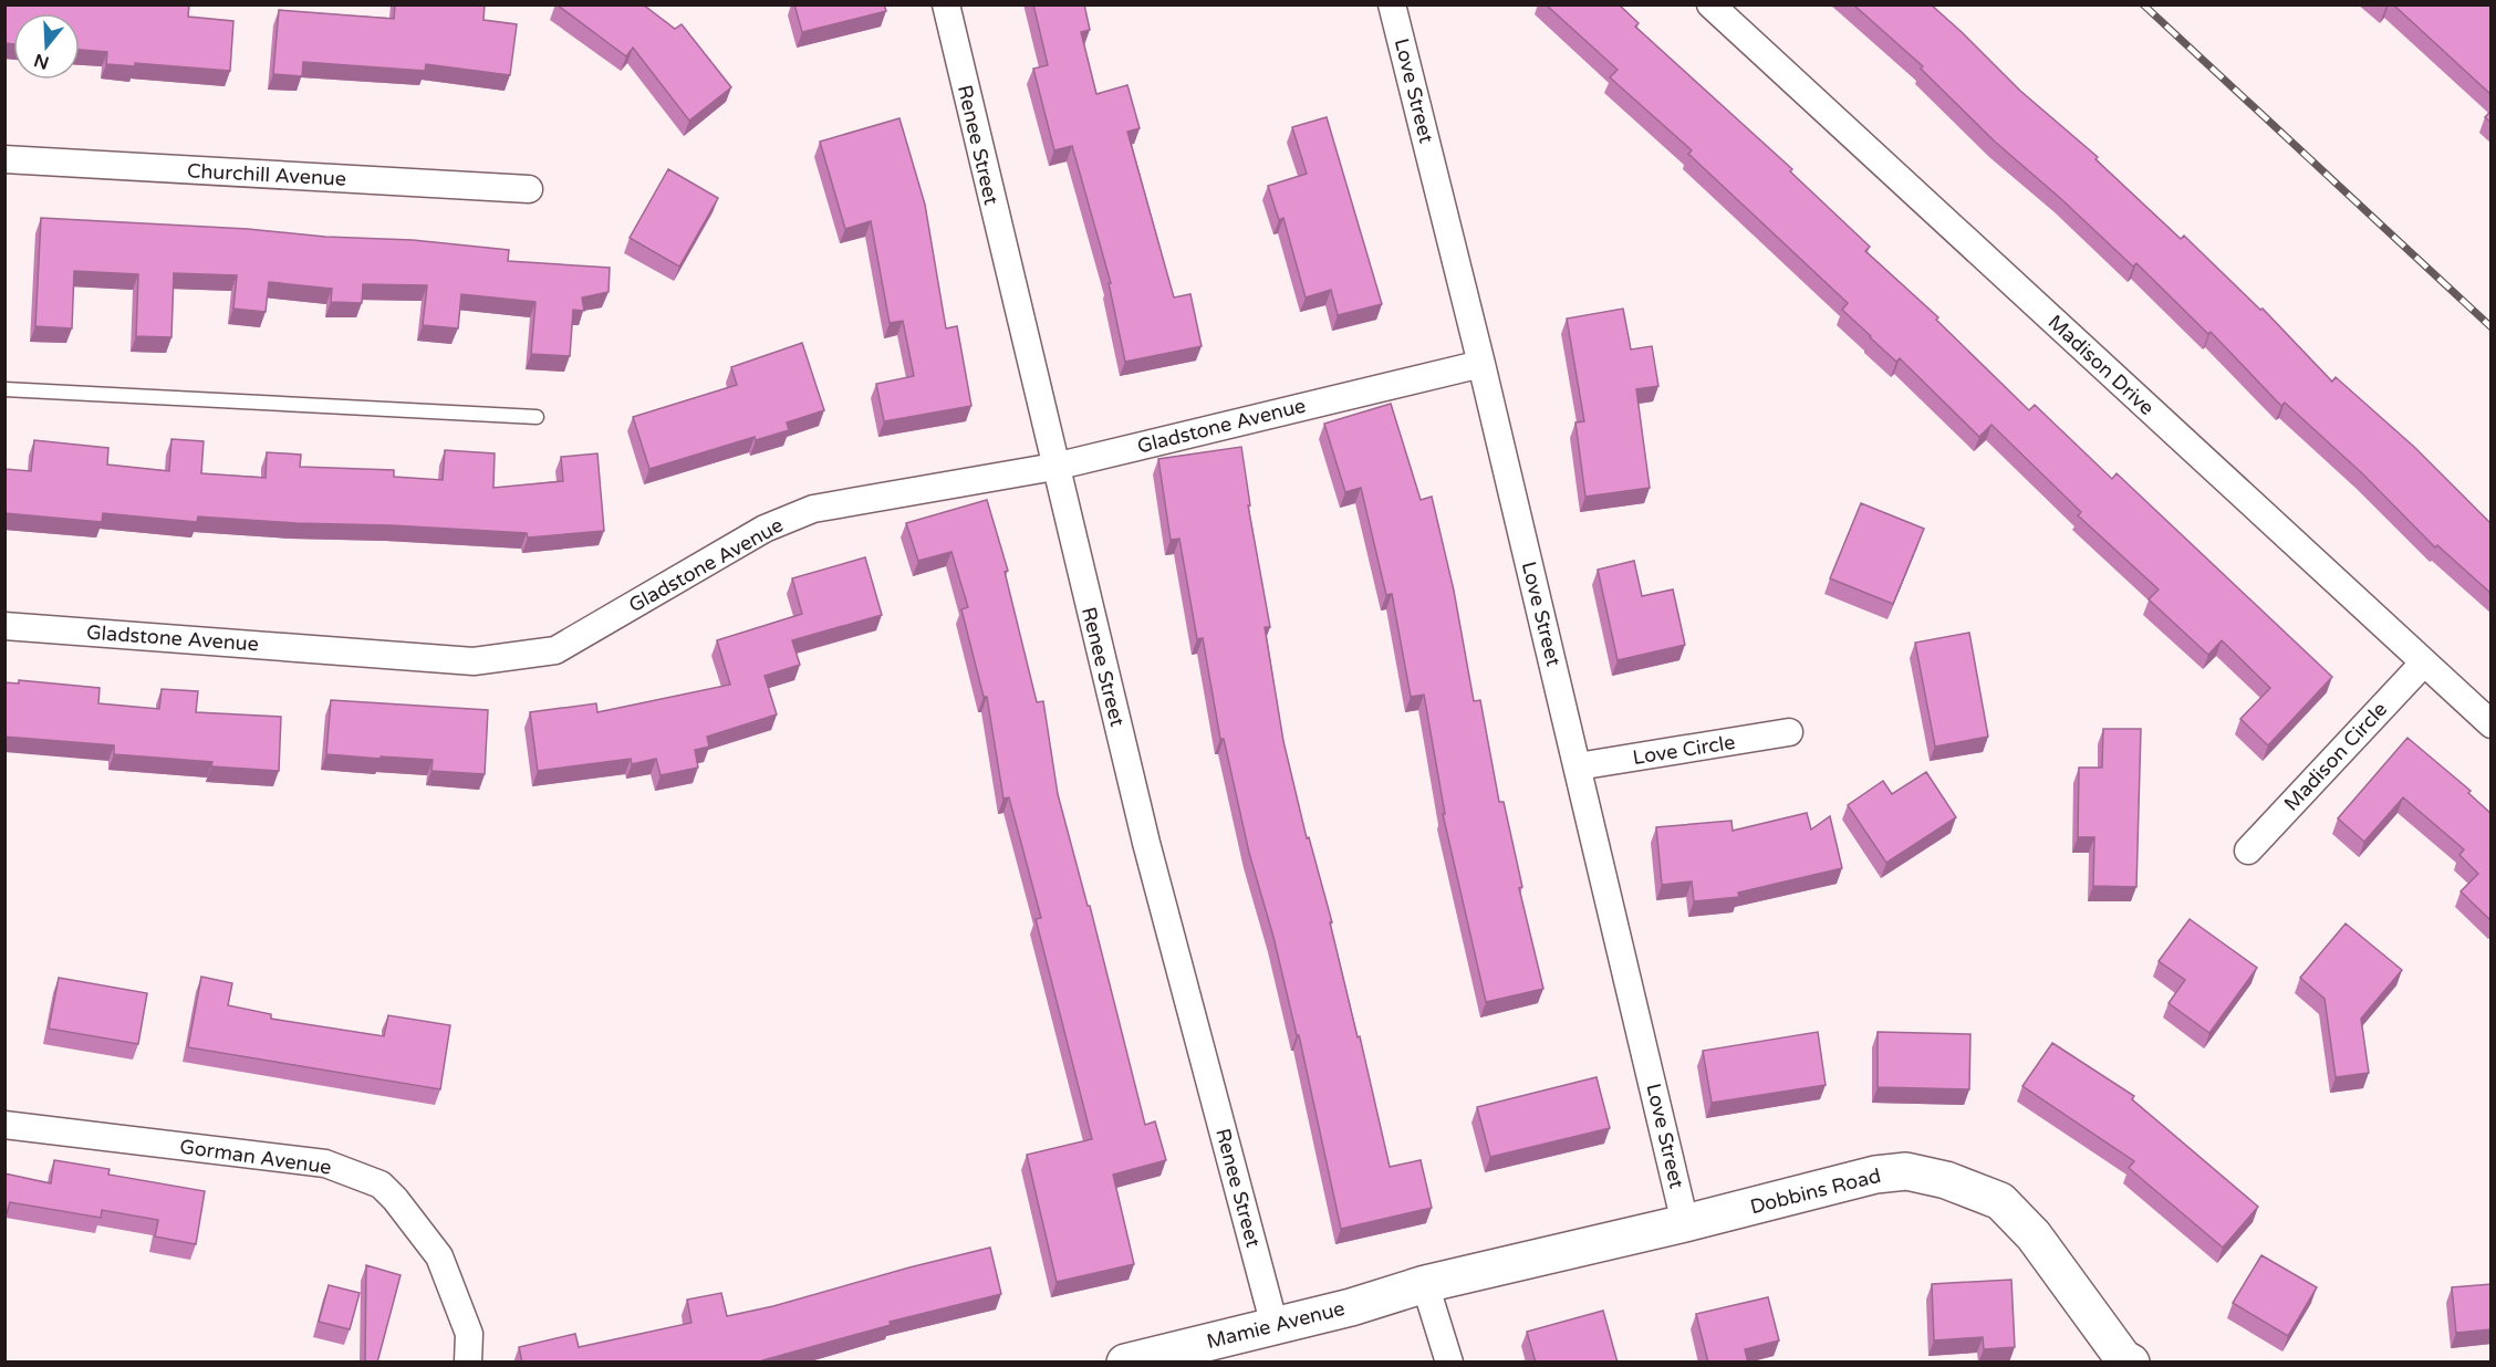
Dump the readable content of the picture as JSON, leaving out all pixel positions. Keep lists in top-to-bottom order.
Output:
{
  "streets": {
    "street": [
      "Love Street",
      "Renee Street",
      "Churchill Avenue",
      "Madison Drive",
      "Gladstone Avenue",
      "Love Circle",
      "Madison Circle",
      "Gorman Avenue",
      "Dobbins Road",
      "Mamie Avenue"
    ]
  },
  "crossings": [
    ["Love Street", "Gladstone Avenue"],
    ["Love Street", "Love Circle"],
    ["Love Street", "Dobbins Road"],
    ["Renee Street", "Gladstone Avenue"],
    ["Renee Street", "Mamie Avenue"],
    ["Madison Drive", "Madison Circle"],
    ["Dobbins Road", "Mamie Avenue"]
  ],
  "north": "bottom"
}
